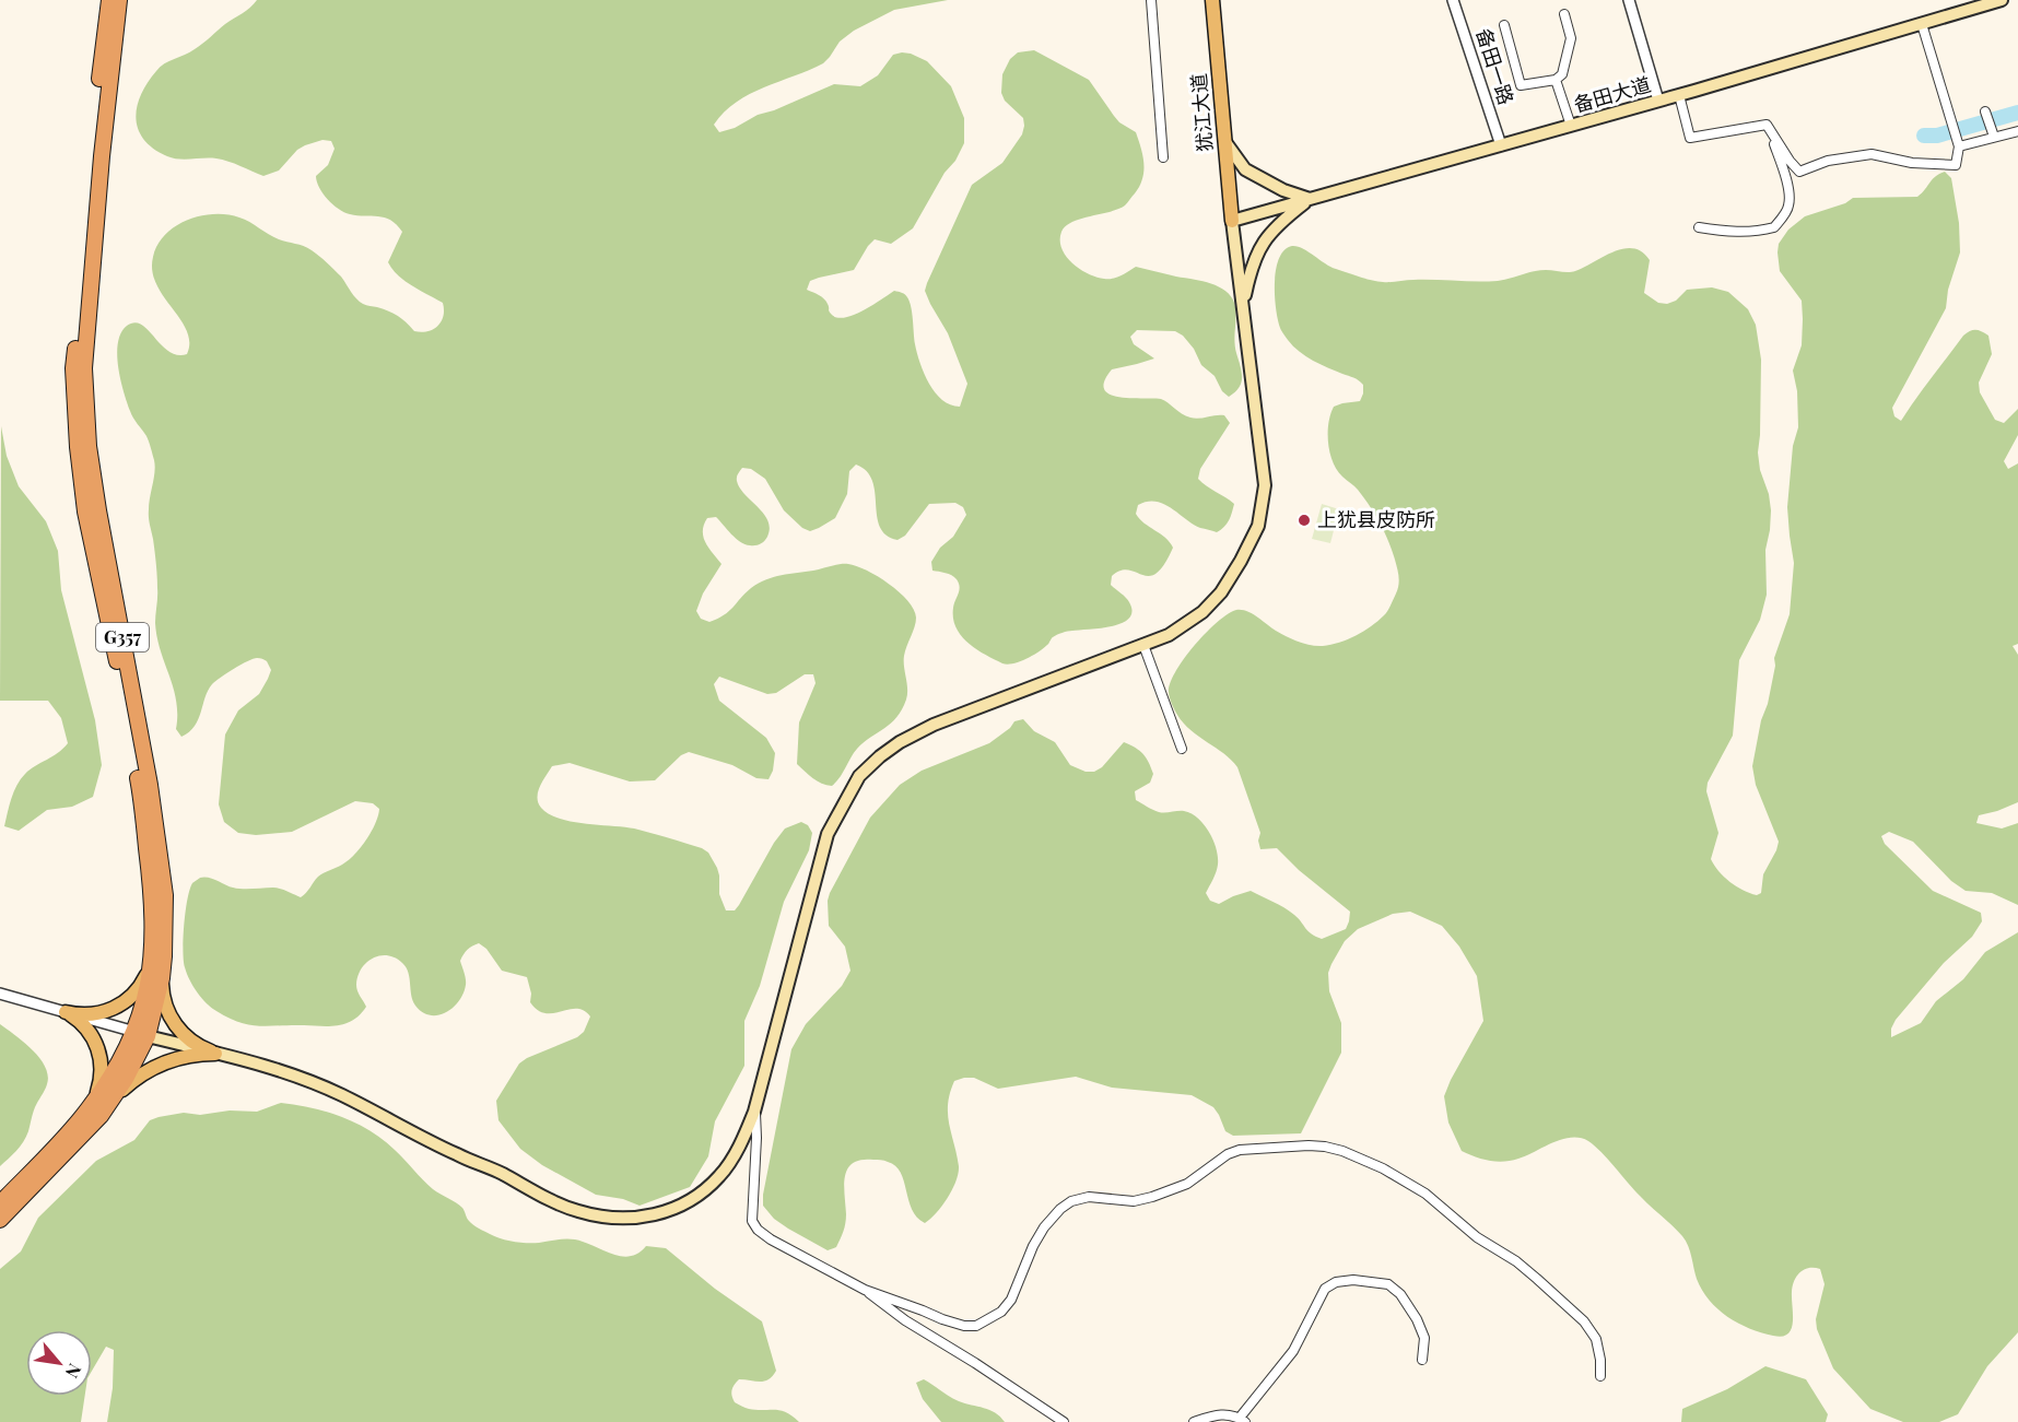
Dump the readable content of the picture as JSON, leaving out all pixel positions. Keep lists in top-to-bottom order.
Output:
{
  "streets": {
    "highway": ["G357"],
    "main road": ["备田大道", "犹江大道"],
    "street": ["备田一路"]
  },
  "crossings": [
    ["备田一路", "备田大道"],
    ["备田大道", "犹江大道"]
  ],
  "places": ["上犹县皮防所"],
  "north": "bottom right"
}
